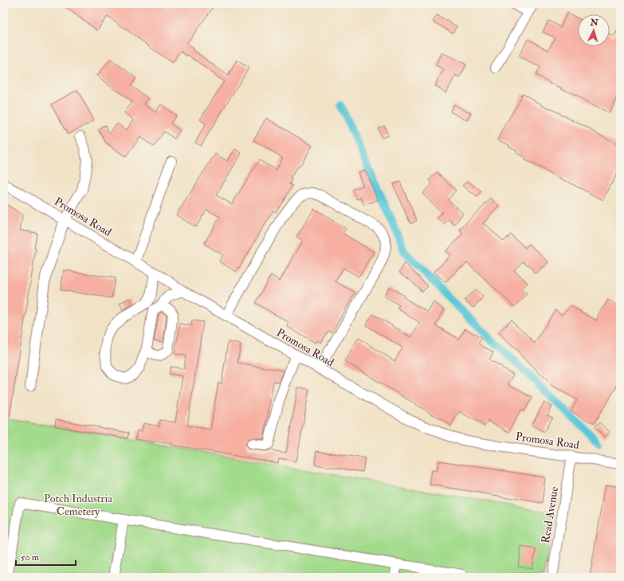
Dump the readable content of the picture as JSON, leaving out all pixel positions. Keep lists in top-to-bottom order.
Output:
{
  "streets": {
    "street": ["Promosa Road", "Read Avenue"]
  },
  "crossings": [
    ["Promosa Road", "Read Avenue"]
  ],
  "parks": ["Potch Industria Cemetery"],
  "scale_bar": "50 m",
  "north": "top"
}
